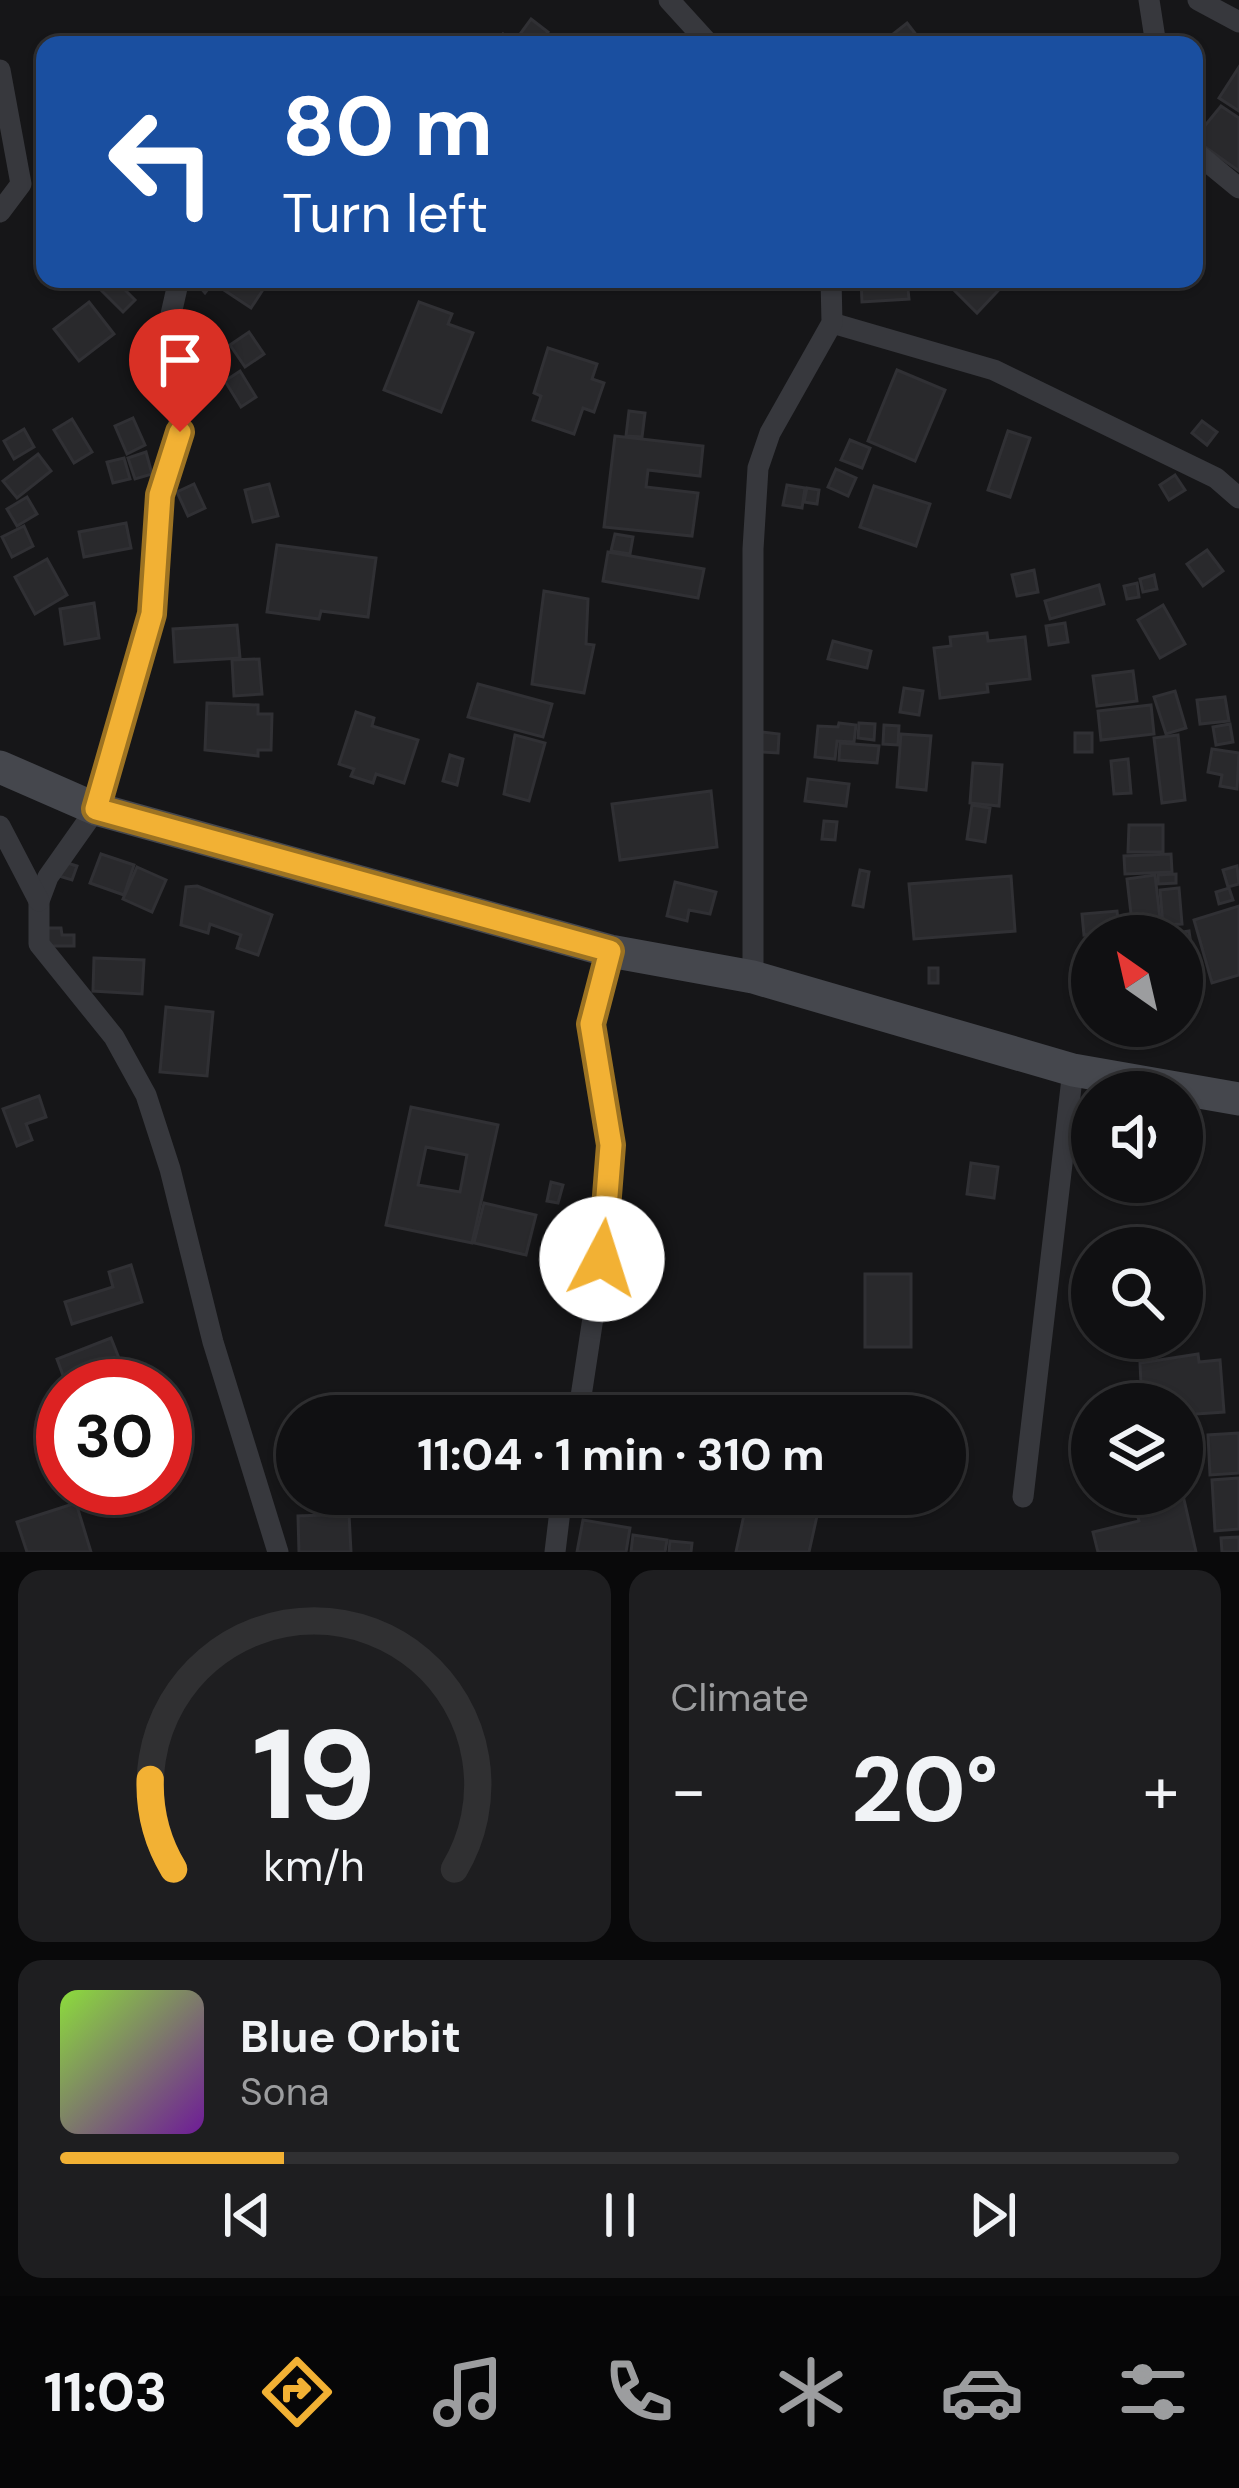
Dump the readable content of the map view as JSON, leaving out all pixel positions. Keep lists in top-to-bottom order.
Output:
{
  "north": "top left",
  "page": {
    "turn": ["80 m", "Turn left"],
    "limit": "30",
    "trip": "11:04 · 1 min · 310 m",
    "tile": "Climate",
    "heat": ["−", "20°", "+"],
    "song": ["Blue Orbit", "Sona"],
    "tabs": "11:03",
    "gauge": ["19", "km/h"]
  }
}
